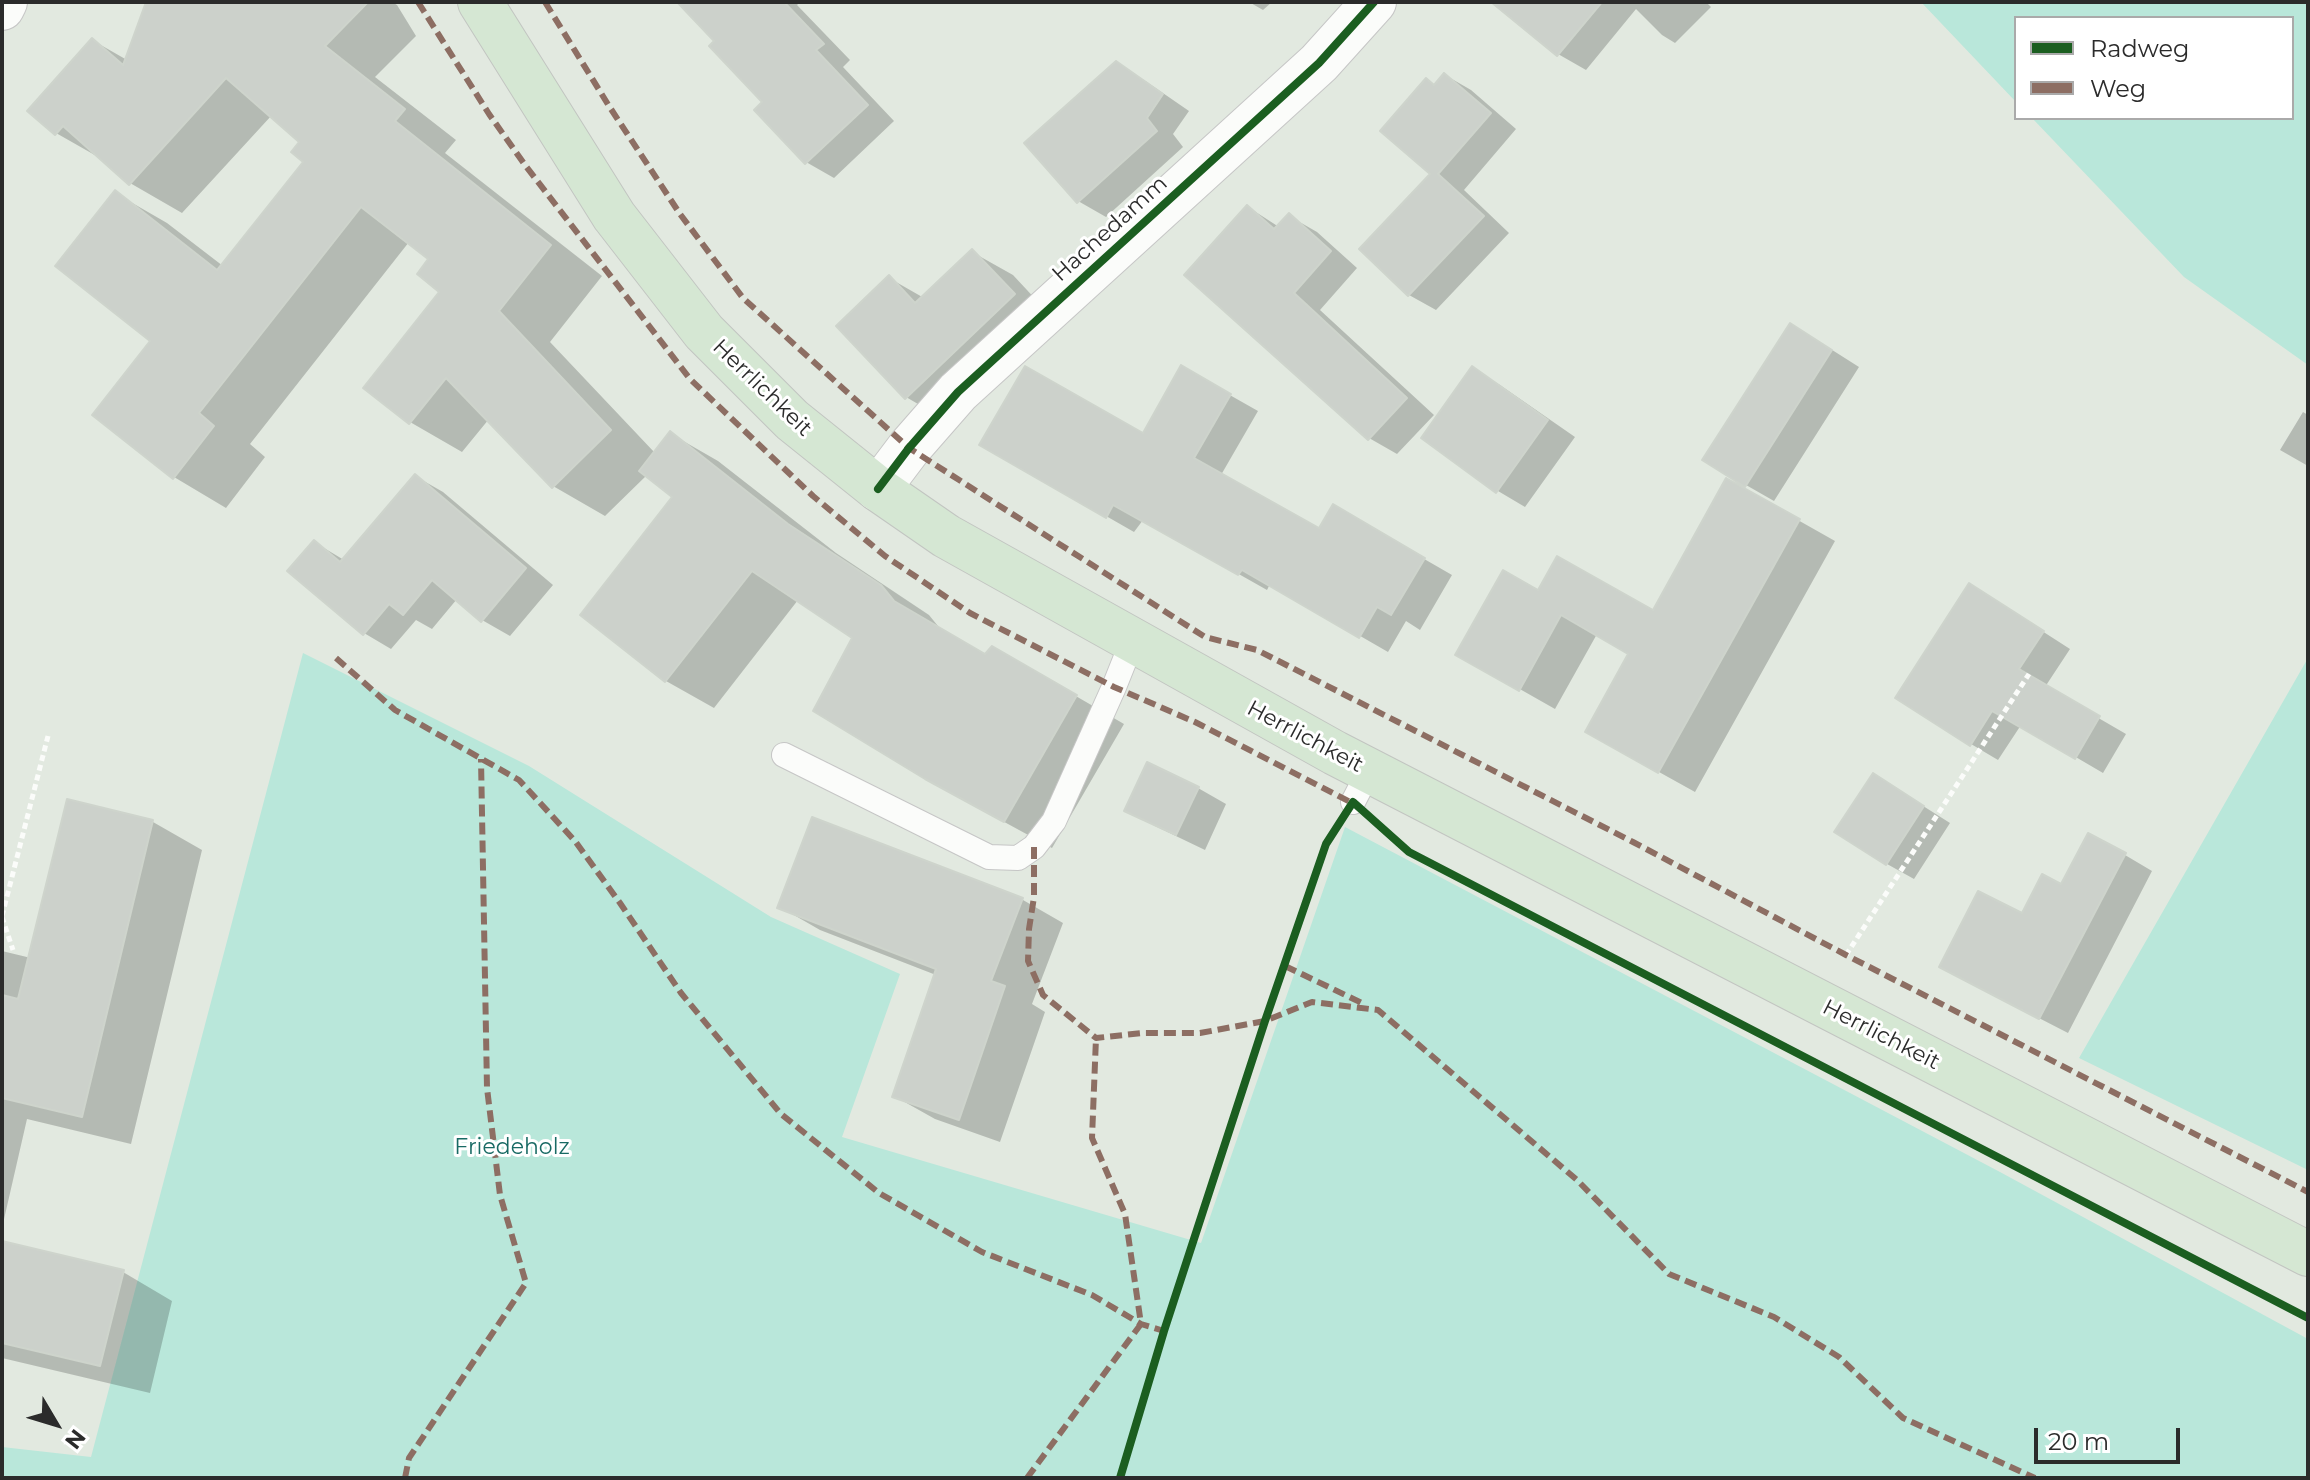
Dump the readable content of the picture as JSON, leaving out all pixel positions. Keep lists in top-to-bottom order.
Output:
{
  "streets": {
    "main road": ["Herrlichkeit"],
    "street": ["Hachedamm"]
  },
  "crossings": [
    ["Hachedamm", "Herrlichkeit"]
  ],
  "parks": ["Friedeholz"],
  "legend": ["Radweg", "Weg"],
  "scale_bar": "20 m",
  "north": "bottom right"
}
